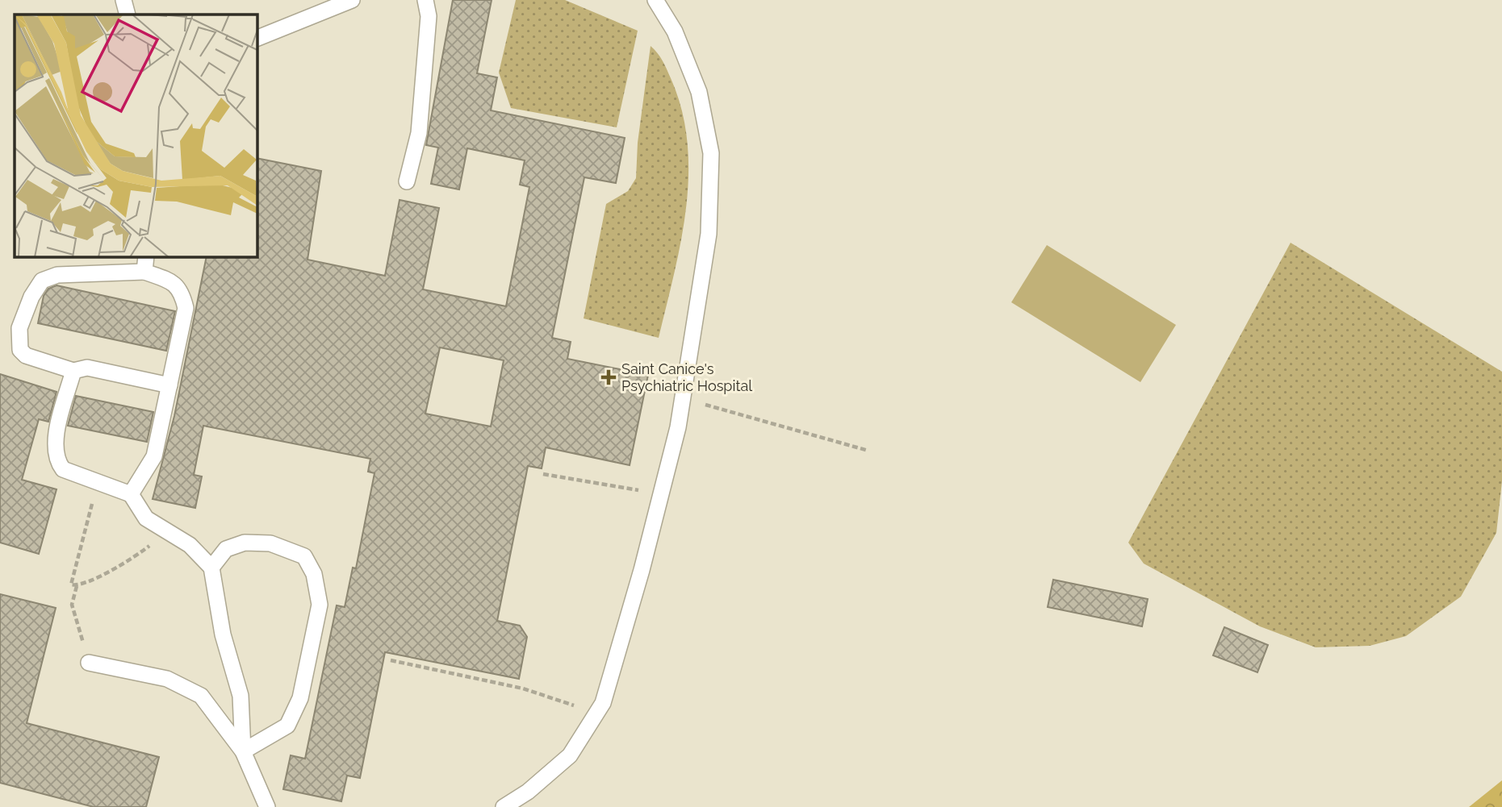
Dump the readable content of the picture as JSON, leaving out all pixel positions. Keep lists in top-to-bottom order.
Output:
{
  "places": {
    "health": ["Saint Canice's Psychiatric Hospital"]
  }
}
